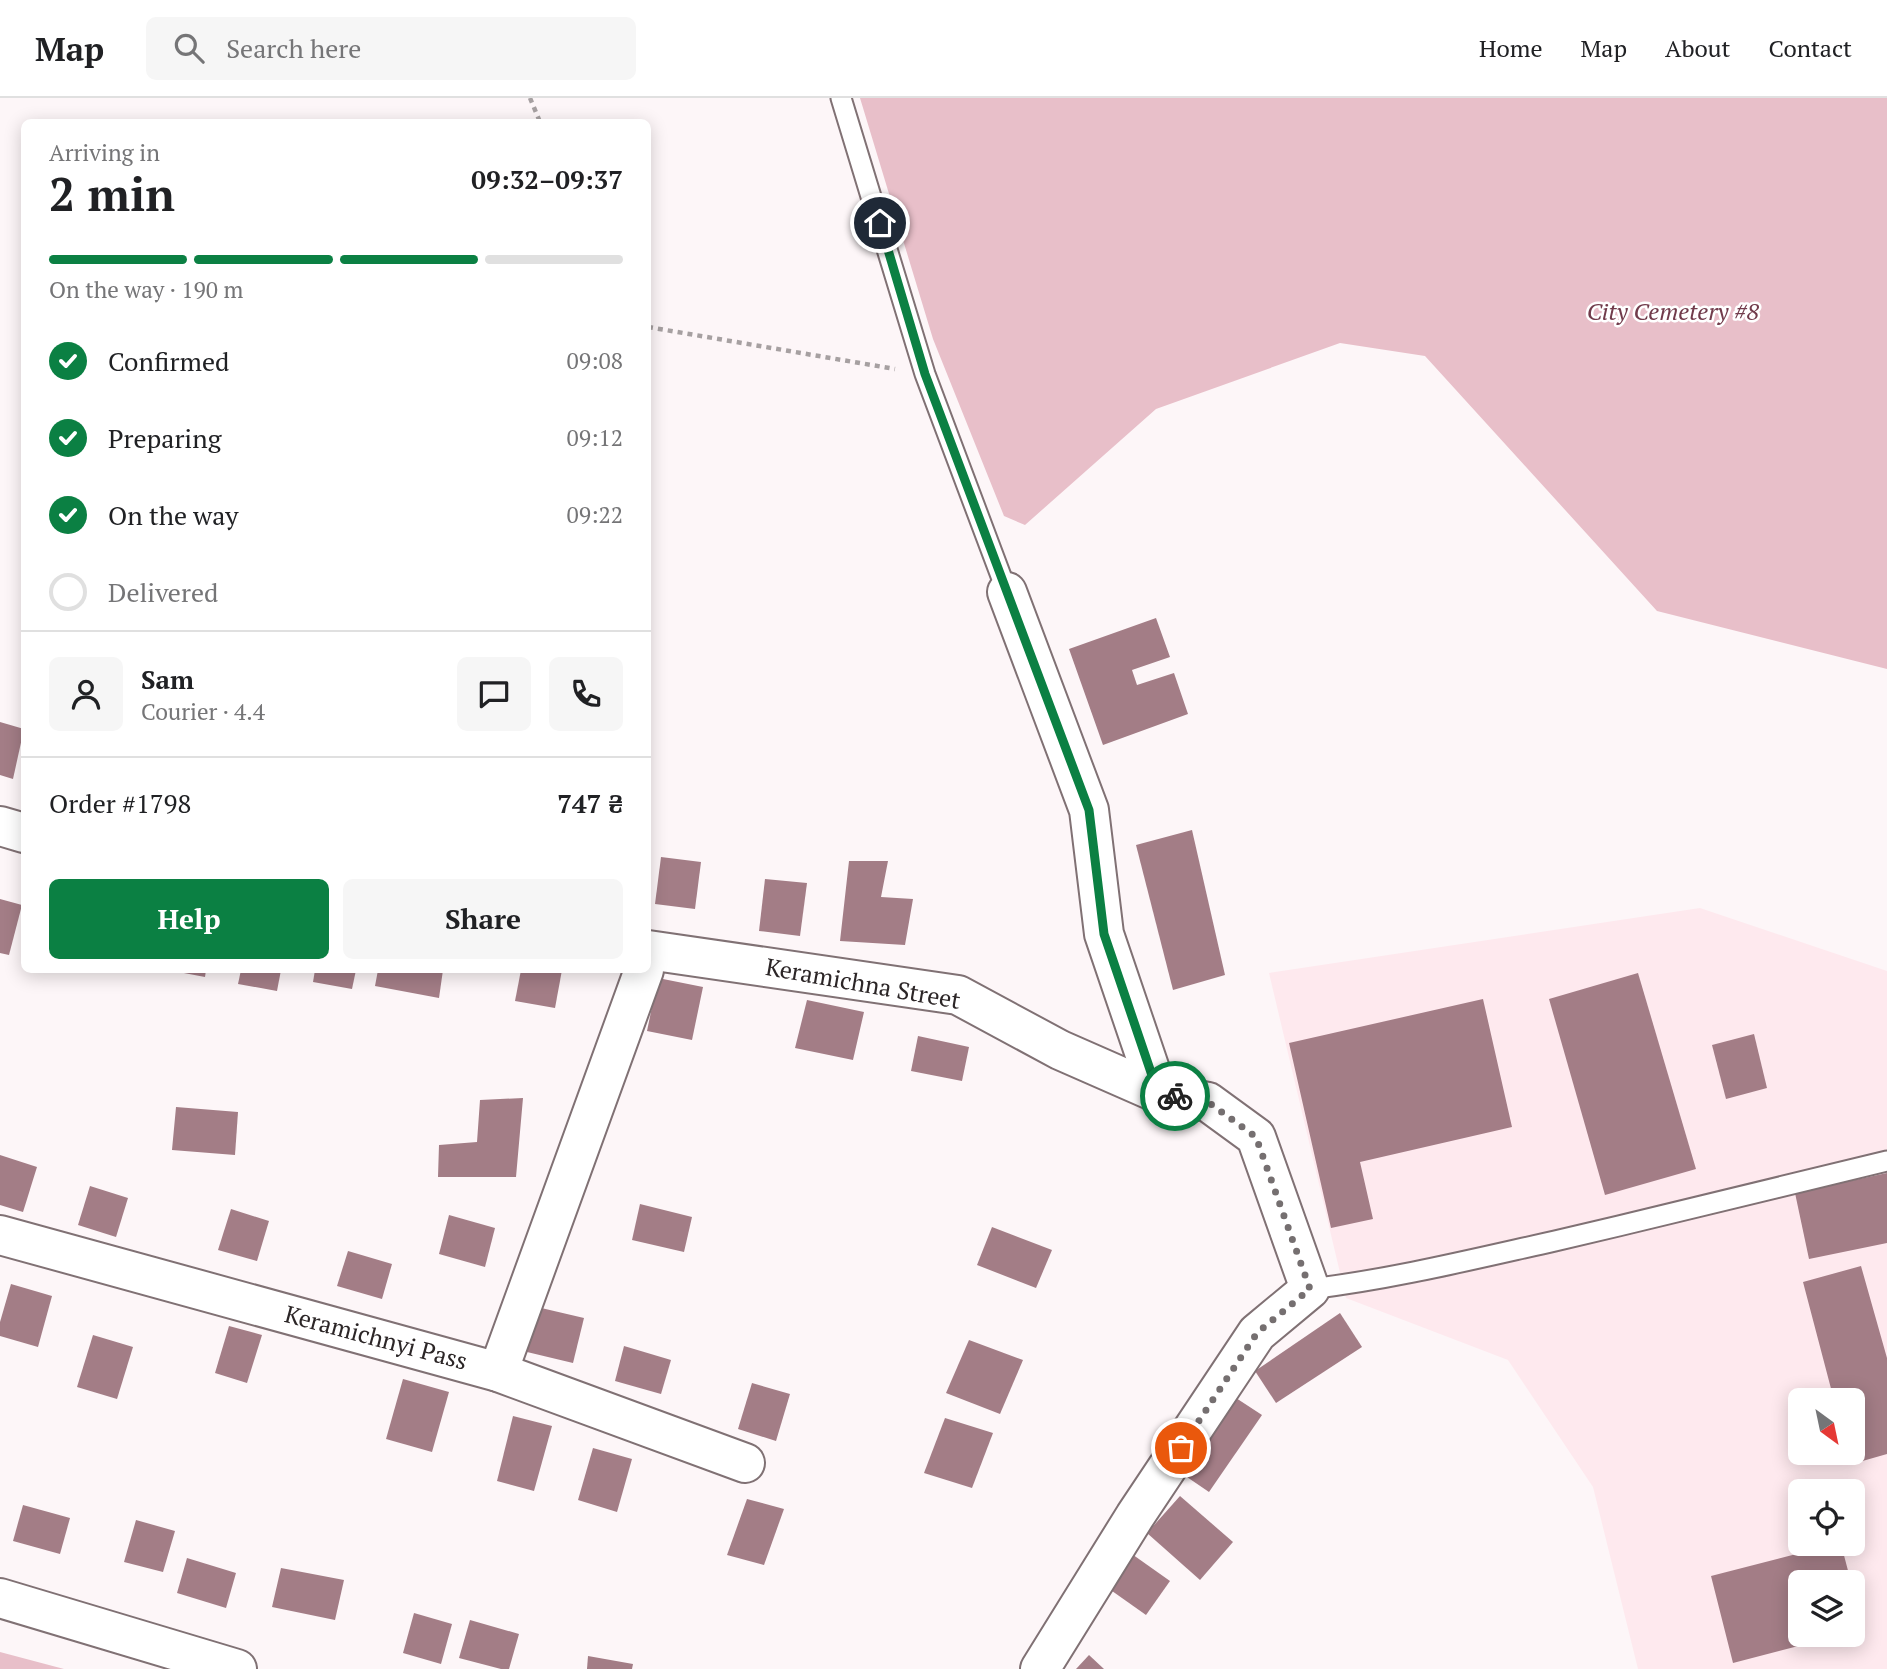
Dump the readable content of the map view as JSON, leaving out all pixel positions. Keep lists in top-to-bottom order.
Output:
{
  "streets": {
    "street": ["Keramichna Street", "Keramichnyi Pass"]
  },
  "parks": ["City Cemetery #8"],
  "north": "bottom right",
  "page": {
    "header": "Map",
    "search": "Search here",
    "nav": [
      "Home",
      "Map",
      "About",
      "Contact"
    ],
    "heading": ["2 min", "Arriving in", "09:32–09:37"],
    "panel": [
      "Sam",
      "Courier · 4.4",
      "Order #1798",
      "747 ₴"
    ],
    "bar": "On the way · 190 m",
    "list": [
      ["Confirmed", "09:08"],
      ["Preparing", "09:12"],
      ["On the way", "09:22"],
      "Delivered"
    ],
    "buttons": ["Help", "Share"]
  }
}
